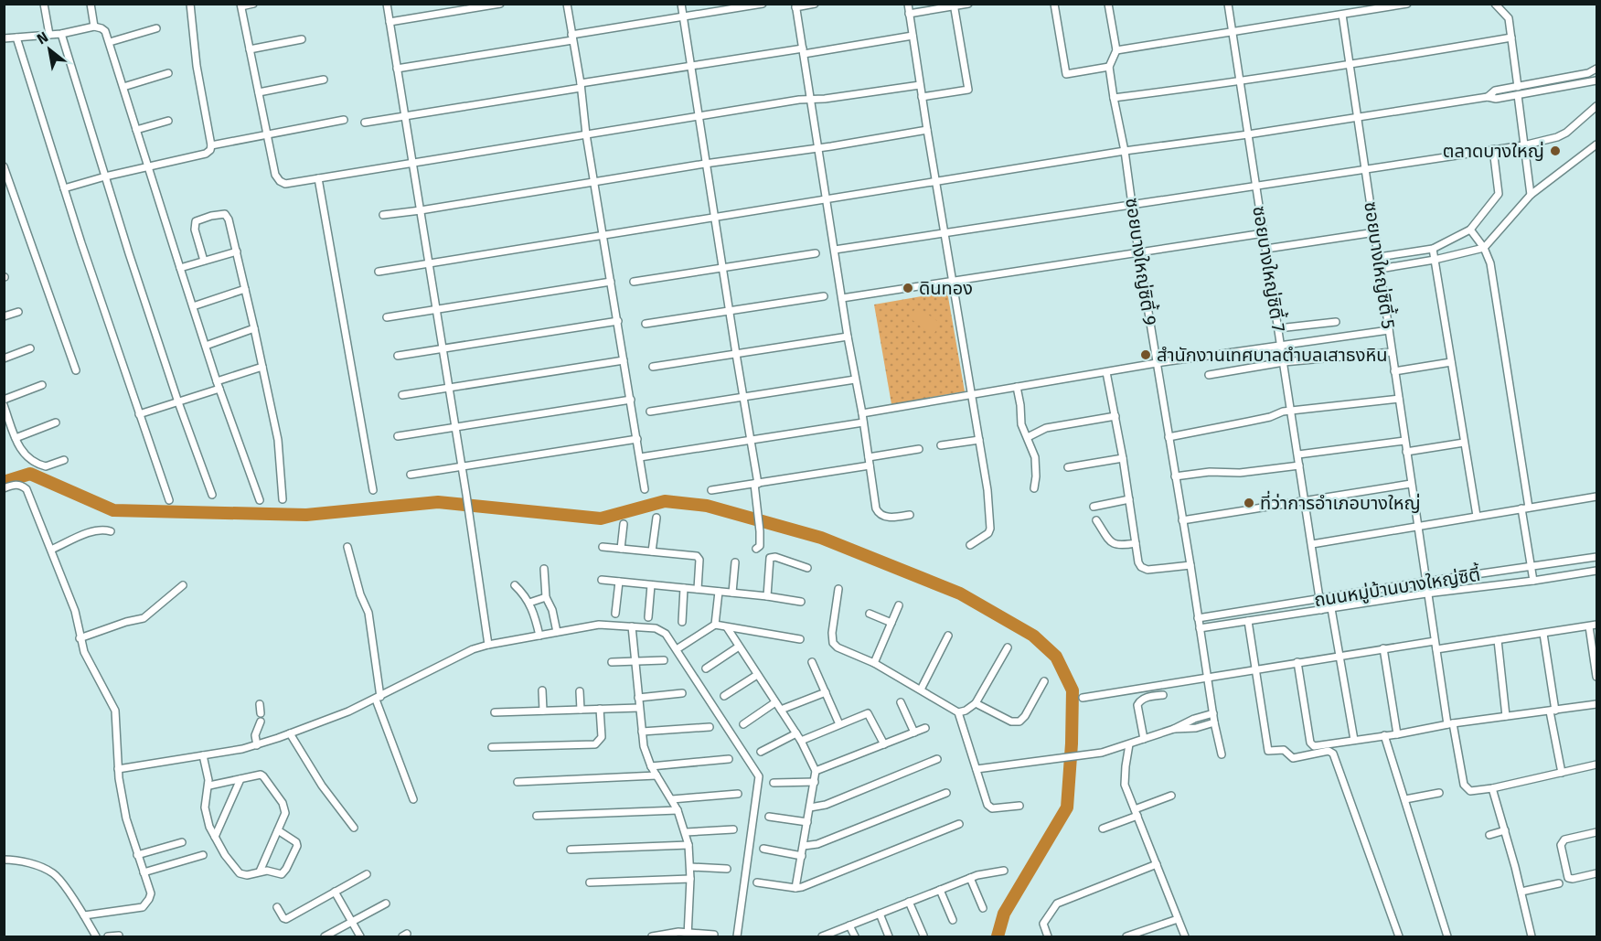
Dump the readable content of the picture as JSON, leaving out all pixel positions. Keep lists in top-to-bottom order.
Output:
{
  "streets": {
    "street": [
      "ซอยบางใหญ่ซิตี้ 9",
      "ซอยบางใหญ่ซิตี้ 5",
      "ซอยบางใหญ่ซิตี้ 7",
      "ถนนหมู่บ้านบางใหญ่ซิตี้"
    ]
  },
  "crossings": [
    ["ซอยบางใหญ่ซิตี้ 9", "ถนนหมู่บ้านบางใหญ่ซิตี้"],
    ["ซอยบางใหญ่ซิตี้ 5", "ถนนหมู่บ้านบางใหญ่ซิตี้"],
    ["ซอยบางใหญ่ซิตี้ 7", "ถนนหมู่บ้านบางใหญ่ซิตี้"]
  ],
  "places": [
    "ตลาดบางใหญ่",
    "ดินทอง",
    "สำนักงานเทศบาลตำบลเสาธงหิน",
    "ที่ว่าการอำเภอบางใหญ่"
  ],
  "north": "top left"
}
